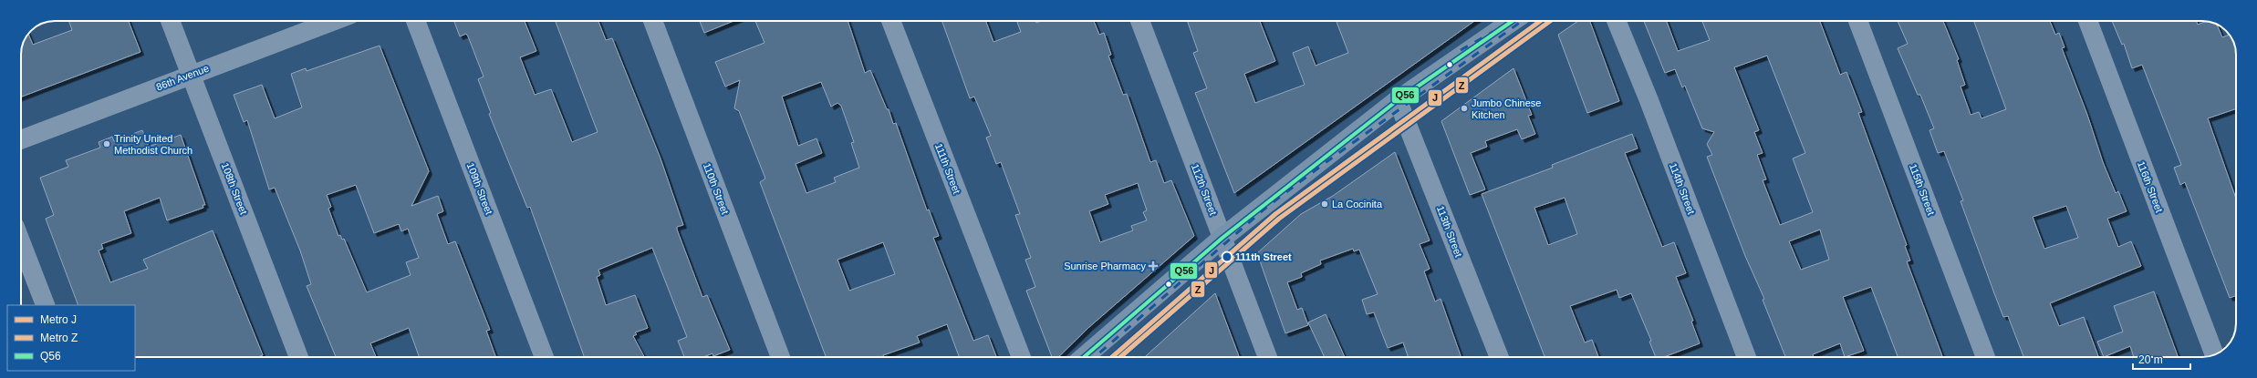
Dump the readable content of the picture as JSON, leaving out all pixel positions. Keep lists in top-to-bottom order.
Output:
{
  "streets": {
    "street": [
      "86th Avenue",
      "111th Street",
      "116th Street",
      "108th Street",
      "109th Street",
      "110th Street",
      "114th Street",
      "112th Street",
      "115th Street",
      "113th Street"
    ]
  },
  "crossings": [
    ["86th Avenue", "108th Street"]
  ],
  "places": {
    "other": [
      "Jumbo Chinese Kitchen",
      "Trinity United Methodist Church",
      "La Cocinita",
      "111th Street"
    ],
    "health": ["Sunrise Pharmacy"]
  },
  "lines": ["metro line J", "metro line Z", "transit line Q56"],
  "legend": ["Metro J", "Metro Z", "Q56"],
  "scale_bar": "20 m"
}
